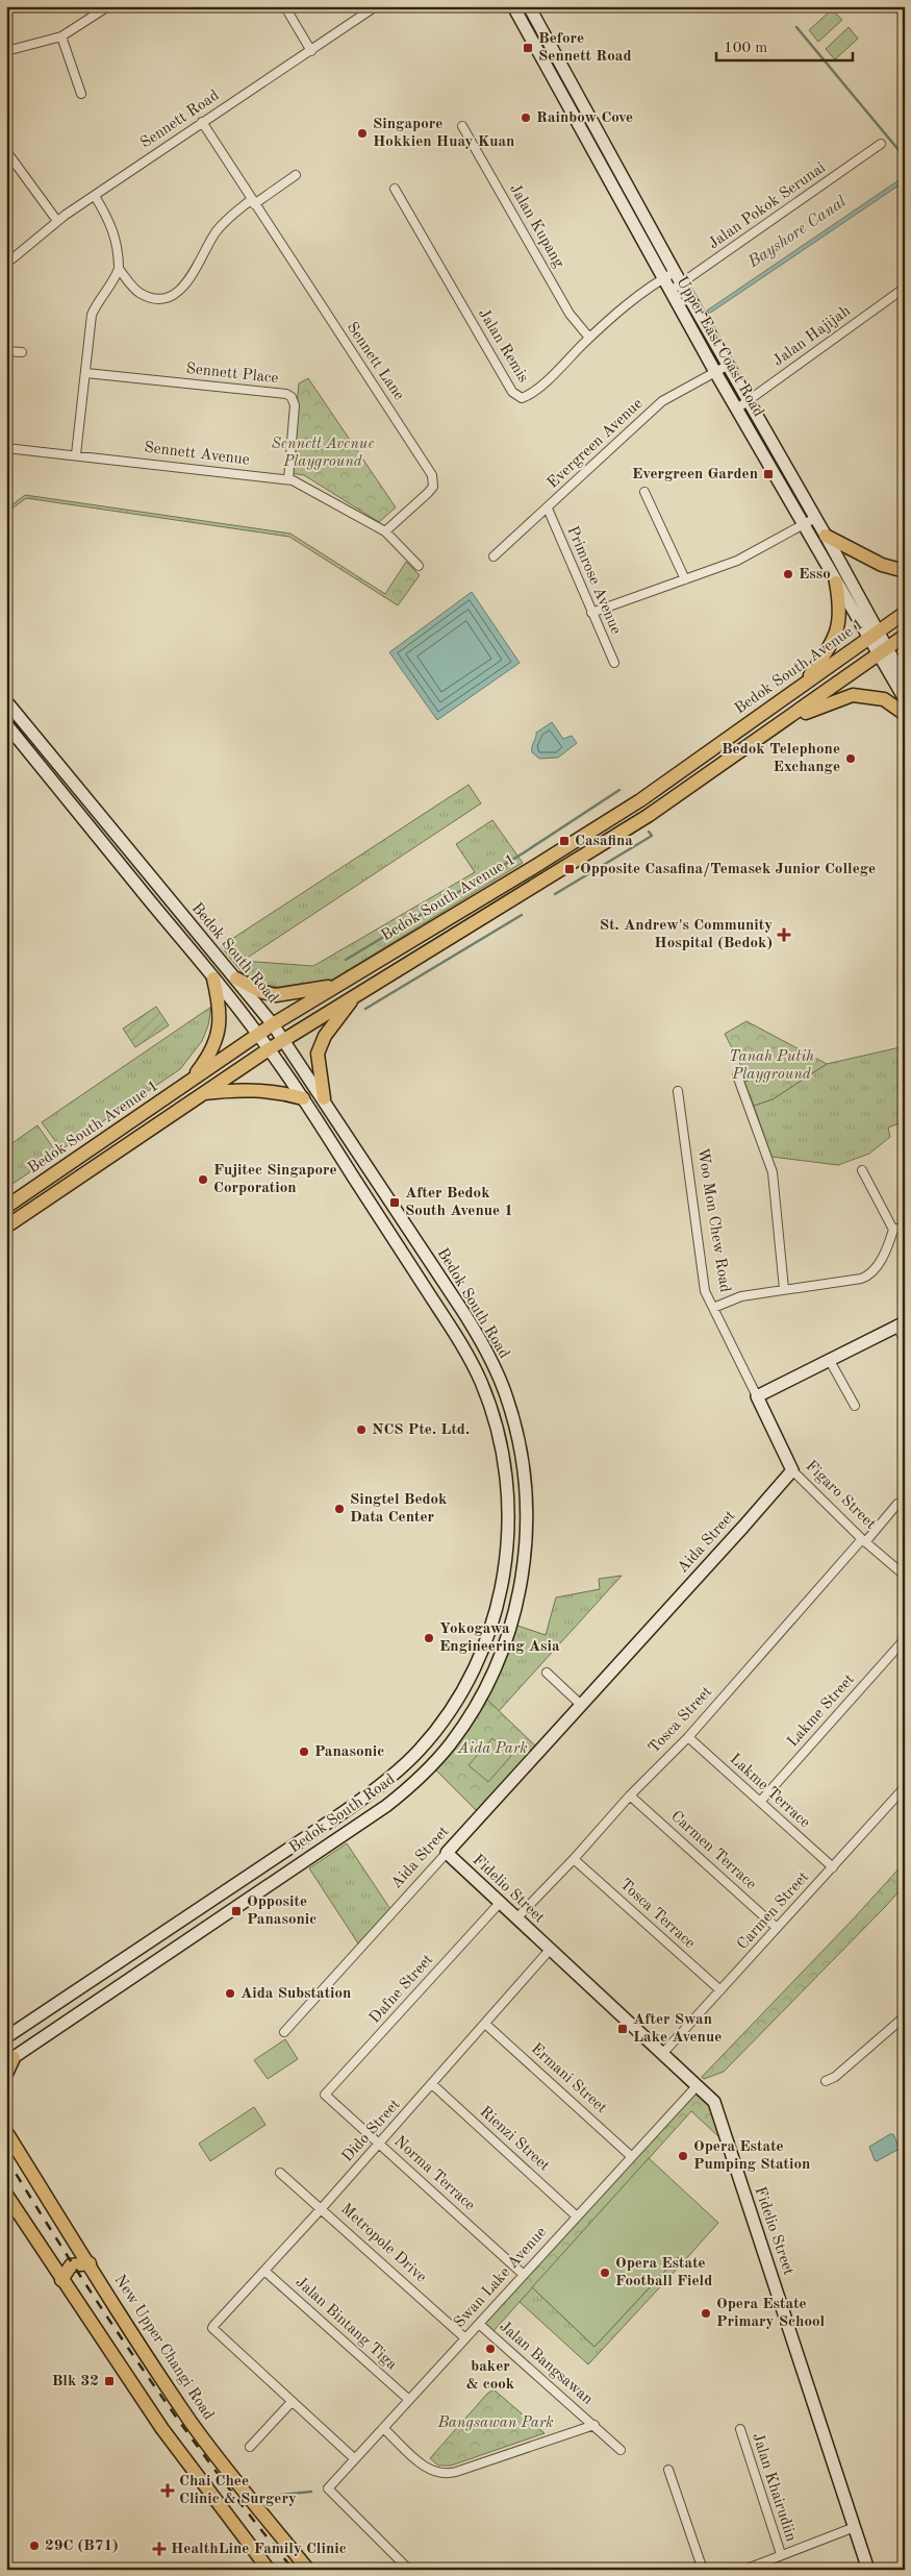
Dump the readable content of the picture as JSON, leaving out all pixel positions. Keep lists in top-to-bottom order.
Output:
{
  "streets": {
    "main road": [
      "Upper East Coast Road",
      "Bedok South Avenue 1",
      "Bedok South Road",
      "Figaro Street",
      "Aida Street",
      "Fidelio Street",
      "New Upper Changi Road"
    ],
    "street": [
      "Sennett Road",
      "Jalan Pokok Serunai",
      "Jalan Kupang",
      "Jalan Hajijah",
      "Jalan Remis",
      "Sennett Lane",
      "Sennett Place",
      "Evergreen Avenue",
      "Sennett Avenue",
      "Primrose Avenue",
      "Woo Mon Chew Road",
      "Lakme Street",
      "Tosca Street",
      "Lakme Terrace",
      "Carmen Terrace",
      "Carmen Street",
      "Tosca Terrace",
      "Dafne Street",
      "Ermani Street",
      "Dido Street",
      "Rienzi Street",
      "Norma Terrace",
      "Metropole Drive",
      "Swan Lake Avenue",
      "Jalan Bintang Tiga",
      "Jalan Bangsawan",
      "Jalan Khairudiin"
    ]
  },
  "crossings": [
    ["Sennett Road", "Sennett Lane"],
    ["Jalan Pokok Serunai", "Upper East Coast Road"],
    ["Jalan Kupang", "Jalan Remis"],
    ["Jalan Hajijah", "Upper East Coast Road"],
    ["Jalan Remis", "Upper East Coast Road"],
    ["Upper East Coast Road", "Evergreen Avenue"],
    ["Upper East Coast Road", "Bedok South Avenue 1"],
    ["Sennett Lane", "Sennett Avenue"],
    ["Sennett Place", "Sennett Avenue"],
    ["Evergreen Avenue", "Primrose Avenue"],
    ["Bedok South Avenue 1", "Bedok South Road"],
    ["Woo Mon Chew Road", "Figaro Street"],
    ["Figaro Street", "Aida Street"],
    ["Figaro Street", "Tosca Street"],
    ["Aida Street", "Fidelio Street"],
    ["Lakme Street", "Lakme Terrace"],
    ["Tosca Street", "Lakme Terrace"],
    ["Tosca Street", "Carmen Terrace"],
    ["Tosca Street", "Fidelio Street"],
    ["Tosca Street", "Tosca Terrace"],
    ["Lakme Terrace", "Carmen Street"],
    ["Carmen Terrace", "Carmen Street"],
    ["Fidelio Street", "Carmen Street"],
    ["Fidelio Street", "Dafne Street"],
    ["Fidelio Street", "Dido Street"],
    ["Fidelio Street", "Swan Lake Avenue"],
    ["Carmen Street", "Tosca Terrace"],
    ["Dafne Street", "Norma Terrace"],
    ["Ermani Street", "Dido Street"],
    ["Ermani Street", "Swan Lake Avenue"],
    ["Dido Street", "Rienzi Street"],
    ["Dido Street", "Norma Terrace"],
    ["Dido Street", "Metropole Drive"],
    ["Dido Street", "Jalan Bintang Tiga"],
    ["Rienzi Street", "Swan Lake Avenue"],
    ["Norma Terrace", "Swan Lake Avenue"],
    ["Metropole Drive", "Swan Lake Avenue"],
    ["Swan Lake Avenue", "Jalan Bintang Tiga"],
    ["Swan Lake Avenue", "Jalan Bangsawan"]
  ],
  "water": ["Bayshore Canal"],
  "parks": [
    "Sennett Avenue Playground",
    "Tanah Putih Playground",
    "Aida Park",
    "Bangsawan Park"
  ],
  "places": {
    "transit": [
      "Before Sennett Road",
      "Evergreen Garden",
      "Casafina",
      "Opposite Casafina/Temasek Junior College",
      "After Bedok South Avenue 1",
      "Opposite Panasonic",
      "After Swan Lake Avenue",
      "Blk 32"
    ],
    "other": [
      "Rainbow Cove",
      "Singapore Hokkien Huay Kuan",
      "Esso",
      "Bedok Telephone Exchange",
      "Fujitec Singapore Corporation",
      "NCS Pte. Ltd.",
      "Singtel Bedok Data Center",
      "Yokogawa Engineering Asia",
      "Panasonic",
      "Aida Substation",
      "Opera Estate Pumping Station",
      "Opera Estate Football Field",
      "Opera Estate Primary School",
      "baker & cook",
      "29C (B71)"
    ],
    "health": ["St. Andrew's Community Hospital (Bedok)", "Chai Chee Clinic & Surgery", "HealthLine Family Clinic"]
  },
  "scale_bar": "100 m"
}
